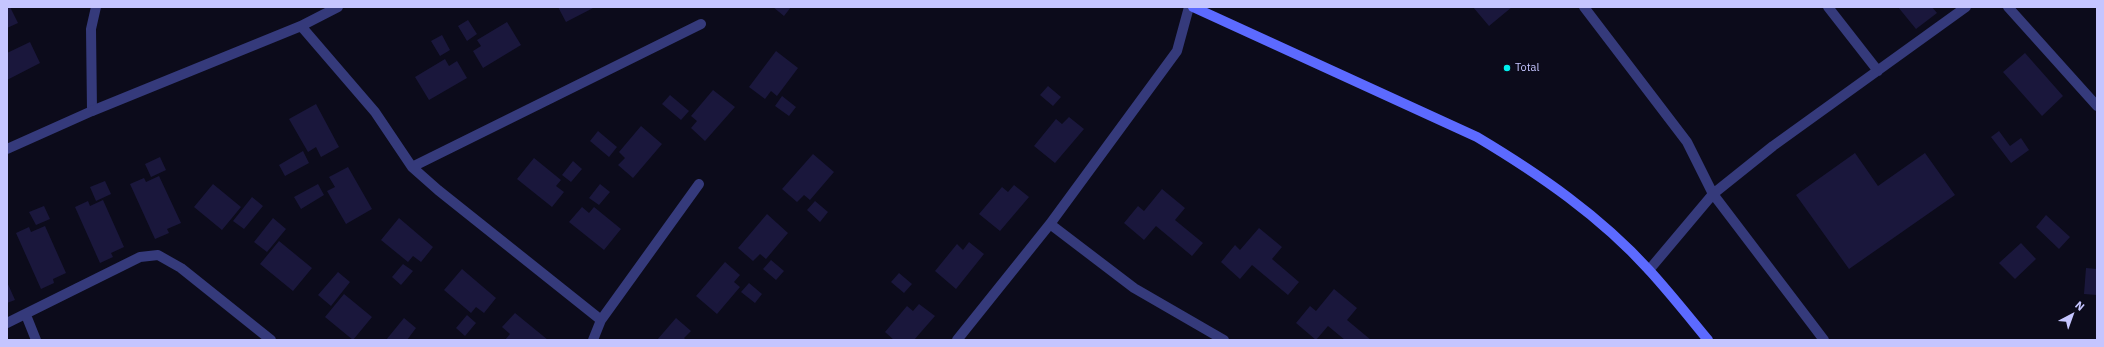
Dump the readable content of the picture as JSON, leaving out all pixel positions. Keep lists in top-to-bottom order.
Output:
{
  "places": ["Total"],
  "north": "top right"
}
